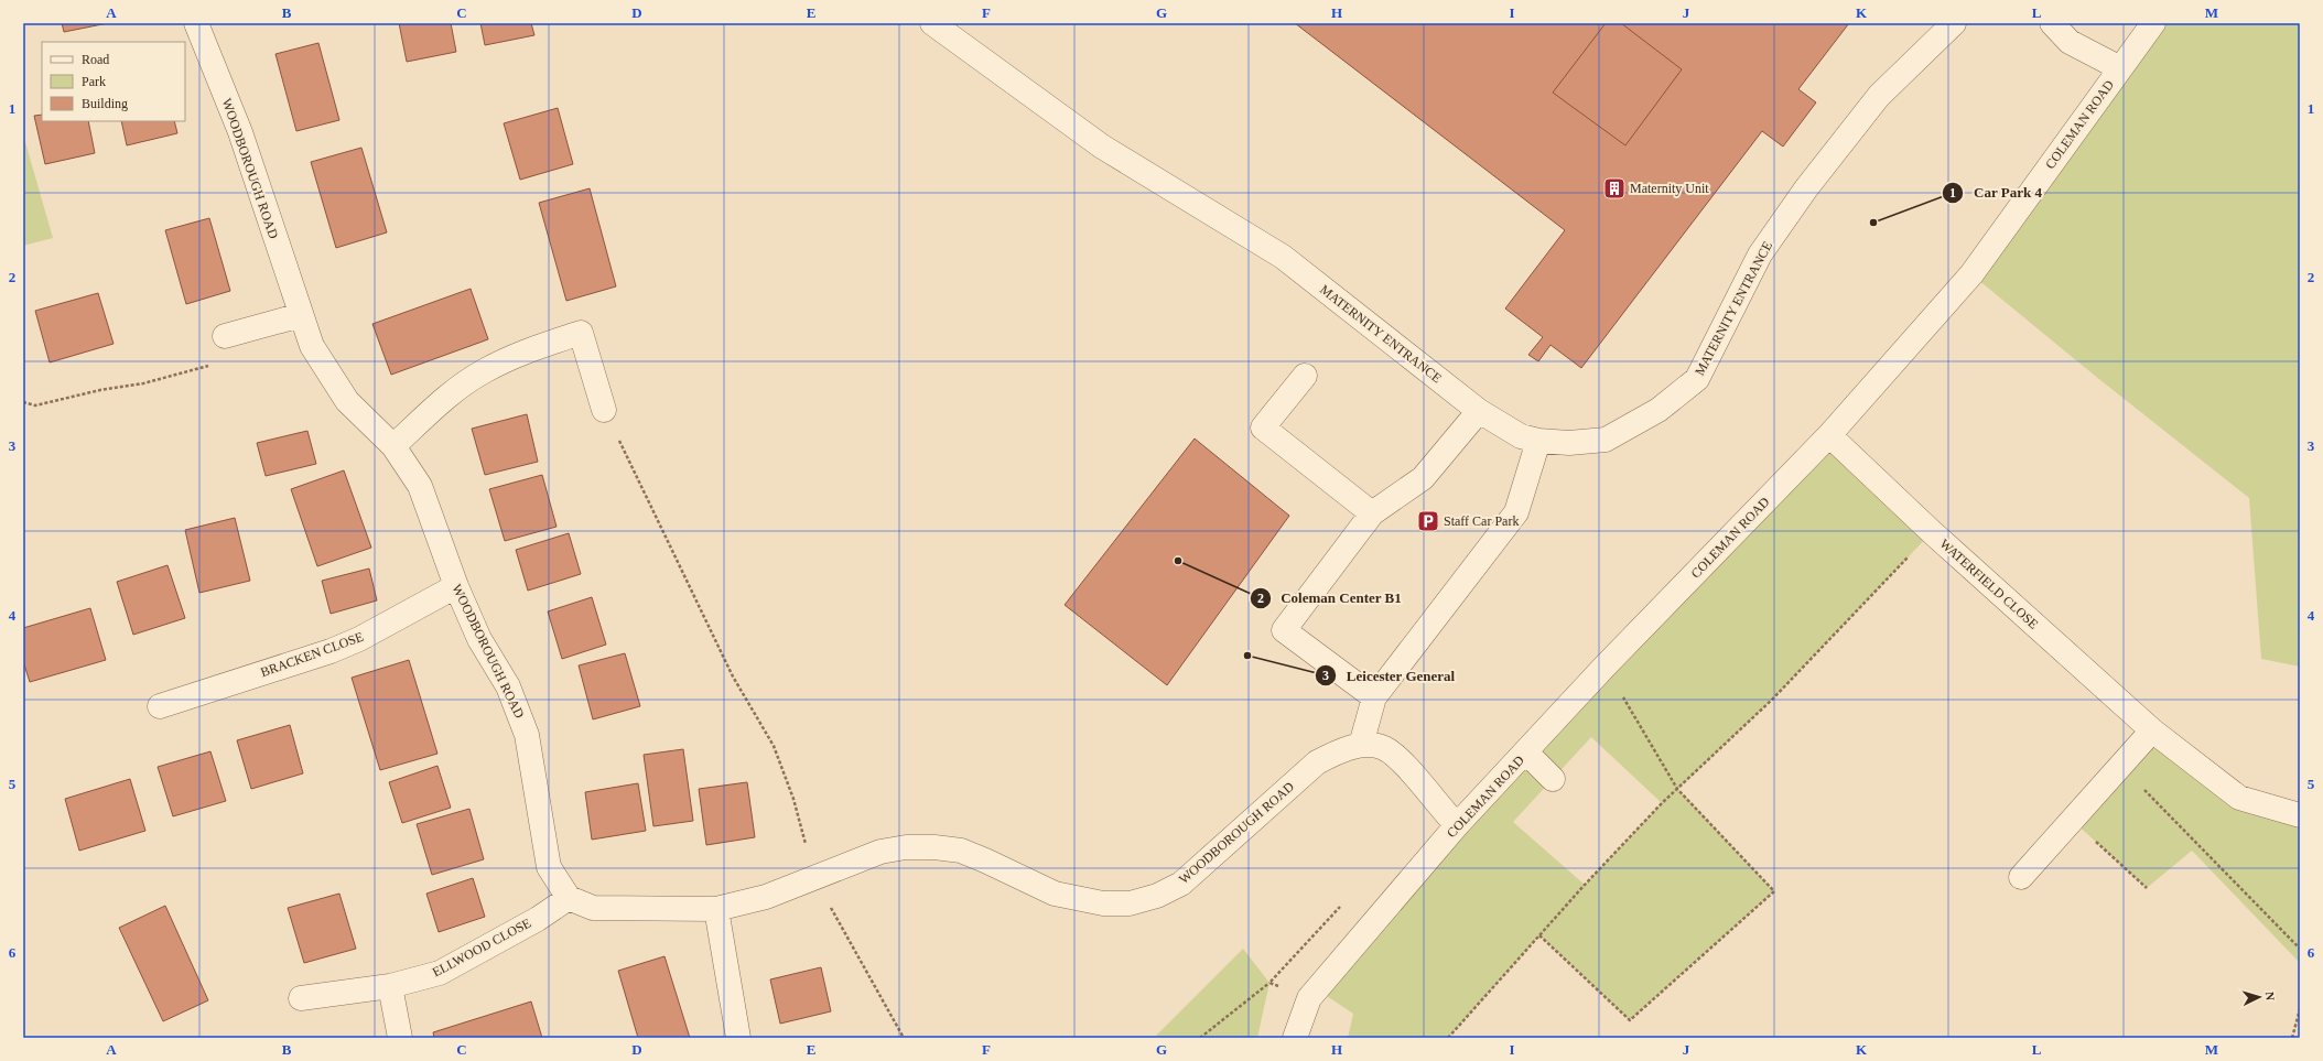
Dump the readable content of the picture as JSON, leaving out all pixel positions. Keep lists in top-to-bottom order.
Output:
{
  "streets": {
    "street": [
      "COLEMAN ROAD",
      "WOODBOROUGH ROAD",
      "MATERNITY ENTRANCE",
      "WATERFIELD CLOSE",
      "BRACKEN CLOSE",
      "ELLWOOD CLOSE"
    ]
  },
  "crossings": [
    ["COLEMAN ROAD", "WOODBOROUGH ROAD"],
    ["COLEMAN ROAD", "WATERFIELD CLOSE"],
    ["WOODBOROUGH ROAD", "BRACKEN CLOSE"],
    ["WOODBOROUGH ROAD", "ELLWOOD CLOSE"]
  ],
  "places": {
    "building": ["Maternity Unit"],
    "other": ["Car Park 4", "Coleman Center B1", "Leicester General"],
    "parking": ["Staff Car Park"]
  },
  "legend": ["Road", "Park", "Building"],
  "north": "right",
  "grid": {
    "columns": [
      "A",
      "B",
      "C",
      "D",
      "E",
      "F",
      "G",
      "H",
      "I",
      "J",
      "K",
      "L",
      "M"
    ],
    "rows": [
      "1",
      "2",
      "3",
      "4",
      "5",
      "6"
    ]
  }
}
